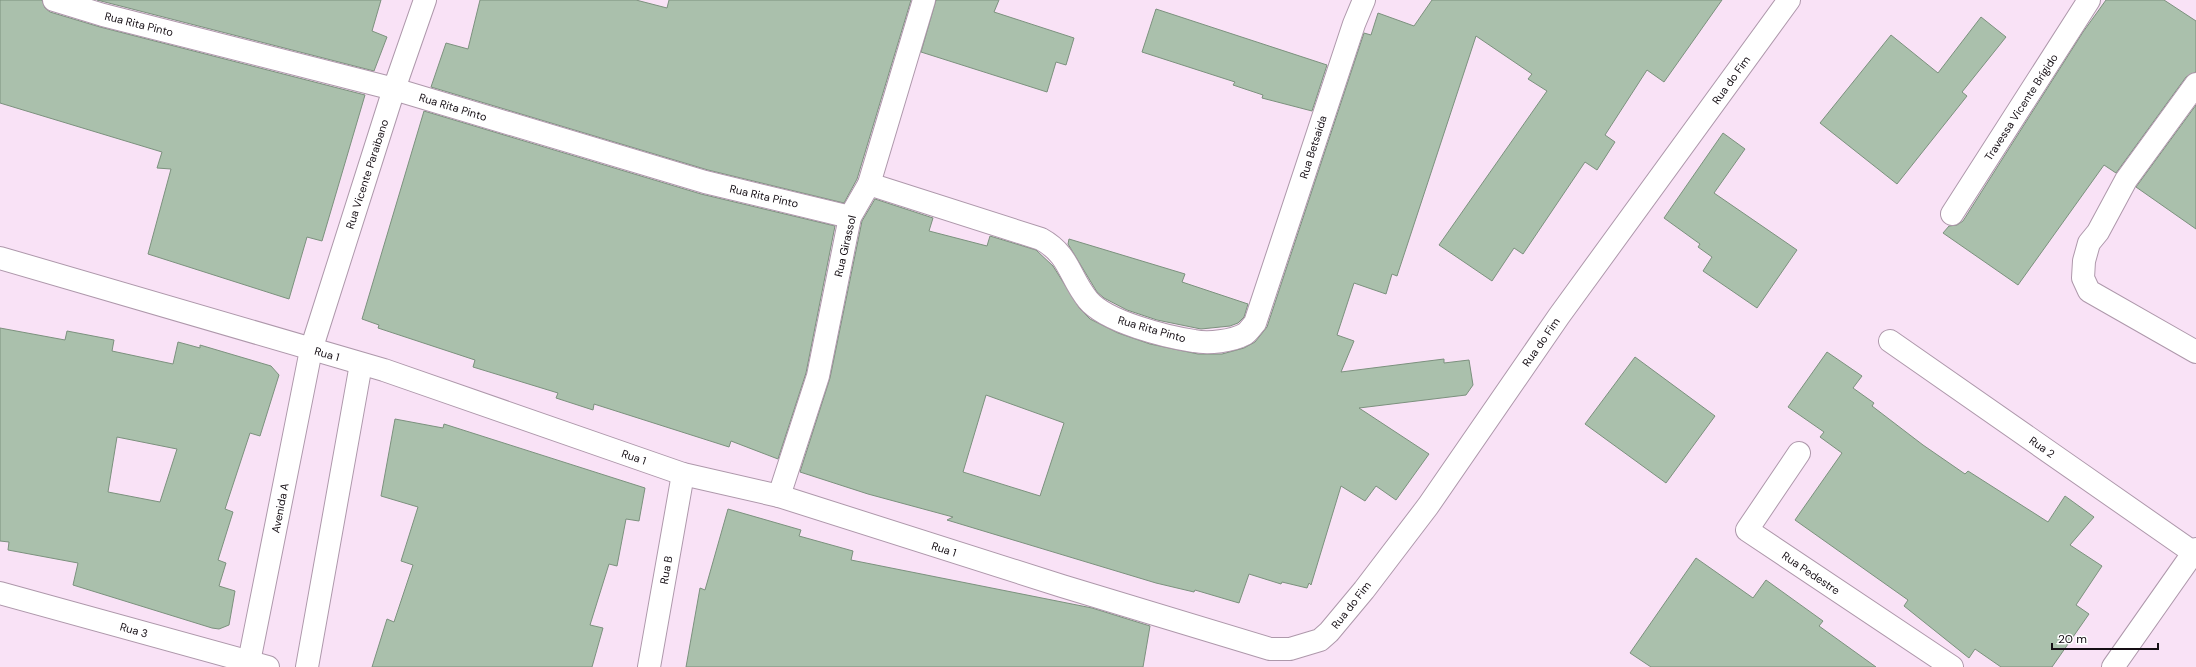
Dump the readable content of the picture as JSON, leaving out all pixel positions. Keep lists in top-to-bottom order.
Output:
{
  "streets": {
    "street": [
      "Rua Rita Pinto",
      "Rua do Fim",
      "Travessa Vicente Brígido",
      "Rua Betsaida",
      "Rua Vicente Paraibano",
      "Rua Girassol",
      "Rua 1",
      "Rua 2",
      "Avenida A",
      "Rua B",
      "Rua Pedestre",
      "Rua 3"
    ]
  },
  "crossings": [
    ["Rua Rita Pinto", "Rua Betsaida"],
    ["Rua Rita Pinto", "Rua Vicente Paraibano"],
    ["Rua Rita Pinto", "Rua Girassol"],
    ["Rua do Fim", "Rua 1"],
    ["Rua Vicente Paraibano", "Rua 1"],
    ["Rua Vicente Paraibano", "Avenida A"],
    ["Rua Girassol", "Rua 1"],
    ["Rua 1", "Avenida A"],
    ["Rua 1", "Rua B"],
    ["Avenida A", "Rua 3"]
  ],
  "scale_bar": "20 m"
}
